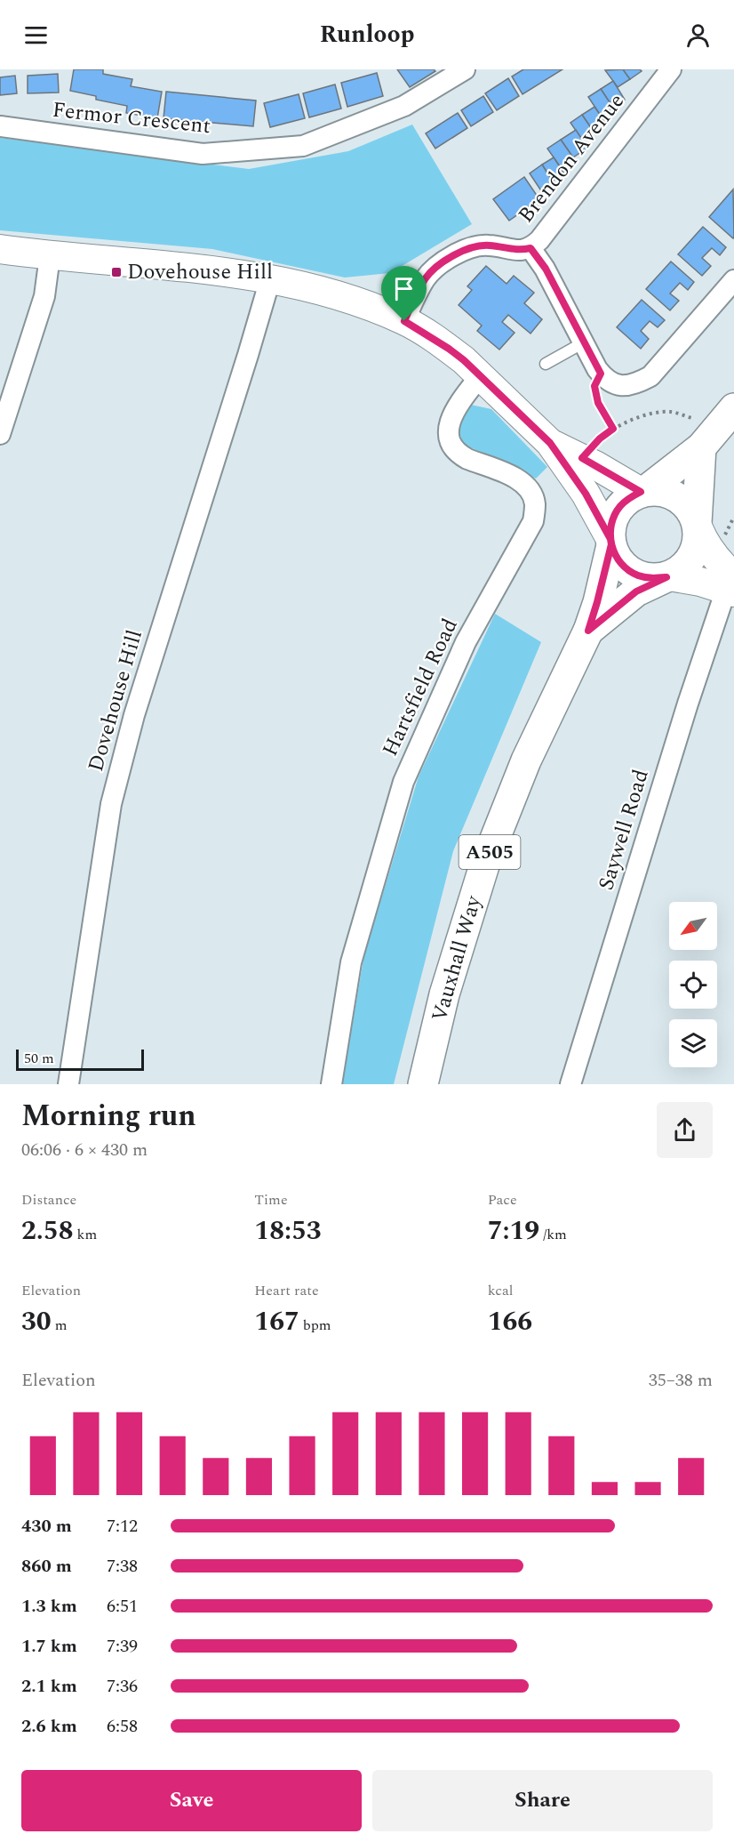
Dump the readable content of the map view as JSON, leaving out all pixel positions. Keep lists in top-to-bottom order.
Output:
{
  "streets": {
    "main road": ["A505", "Vauxhall Way"],
    "street": [
      "Fermor Crescent",
      "Brendon Avenue",
      "Hartsfield Road",
      "Dovehouse Hill",
      "Saywell Road"
    ]
  },
  "places": {
    "transit": ["Dovehouse Hill"]
  },
  "scale_bar": "50 m",
  "north": "bottom left",
  "page": {
    "header": "Runloop",
    "scale": "50 m",
    "heading": ["Morning run", "06:06 · 6 × 430 m"],
    "stats": [
      ["Distance", "2.58 km"],
      ["Time", "18:53"],
      ["Pace", "7:19 /km"],
      ["Elevation", "30 m"],
      ["Heart rate", "167 bpm"],
      ["kcal", "166"]
    ],
    "chart": ["Elevation", "35–38 m"],
    "list": [
      {
        "name": "430 m",
        "note": "7:12"
      },
      {
        "name": "860 m",
        "note": "7:38"
      },
      {
        "name": "1.3 km",
        "note": "6:51"
      },
      {
        "name": "1.7 km",
        "note": "7:39"
      },
      {
        "name": "2.1 km",
        "note": "7:36"
      },
      {
        "name": "2.6 km",
        "note": "6:58"
      }
    ],
    "buttons": ["Save", "Share"]
  }
}
